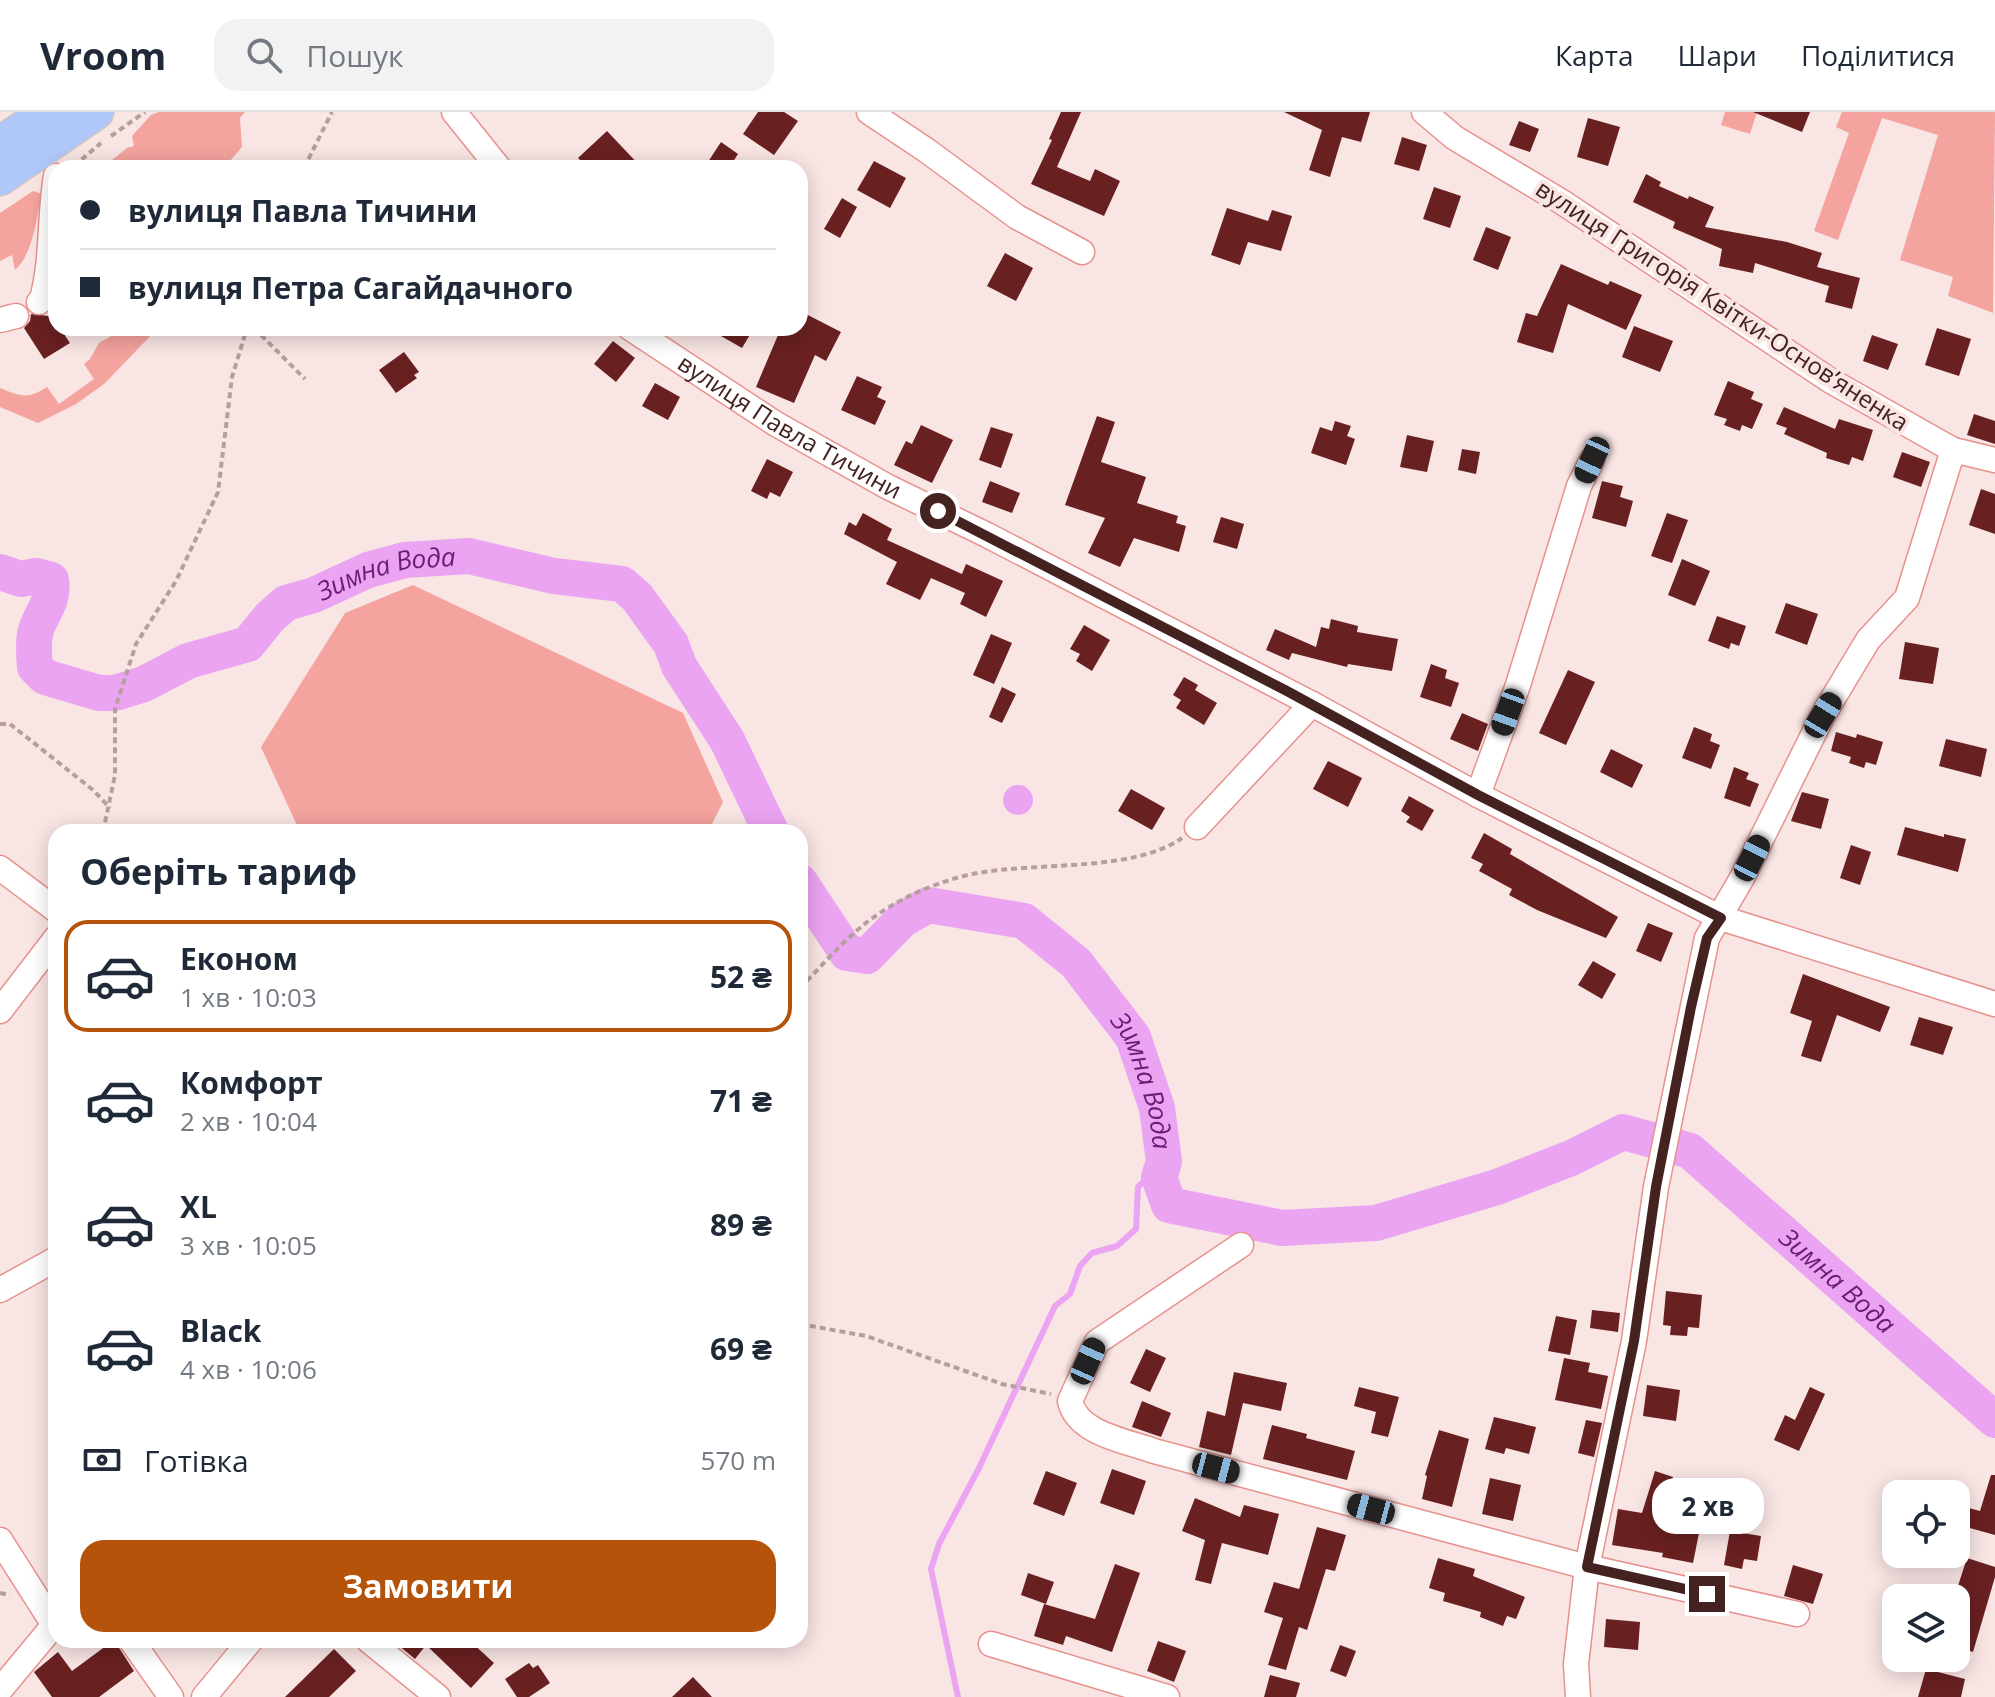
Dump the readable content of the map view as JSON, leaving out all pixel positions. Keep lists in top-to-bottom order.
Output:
{
  "streets": {
    "street": ["вулиця Григорія Квітки-Основʼяненка", "вулиця Павла Тичини"]
  },
  "water": ["Зимна Вода"],
  "page": {
    "header": "Vroom",
    "search": "Пошук",
    "nav": ["Карта", "Шари", "Поділитися"],
    "banner": ["вулиця Павла Тичини", "вулиця Петра Сагайдачного"],
    "heading": "Оберіть тариф",
    "list": [
      {
        "name": "Економ",
        "note": "1 хв · 10:03",
        "value": "52 ₴"
      },
      {
        "name": "Комфорт",
        "note": "2 хв · 10:04",
        "value": "71 ₴"
      },
      {
        "name": "XL",
        "note": "3 хв · 10:05",
        "value": "89 ₴"
      },
      {
        "name": "Black",
        "note": "4 хв · 10:06",
        "value": "69 ₴"
      }
    ],
    "pay": ["Готівка", "570 m"],
    "bubble": "2 хв",
    "buttons": "Замовити"
  }
}
